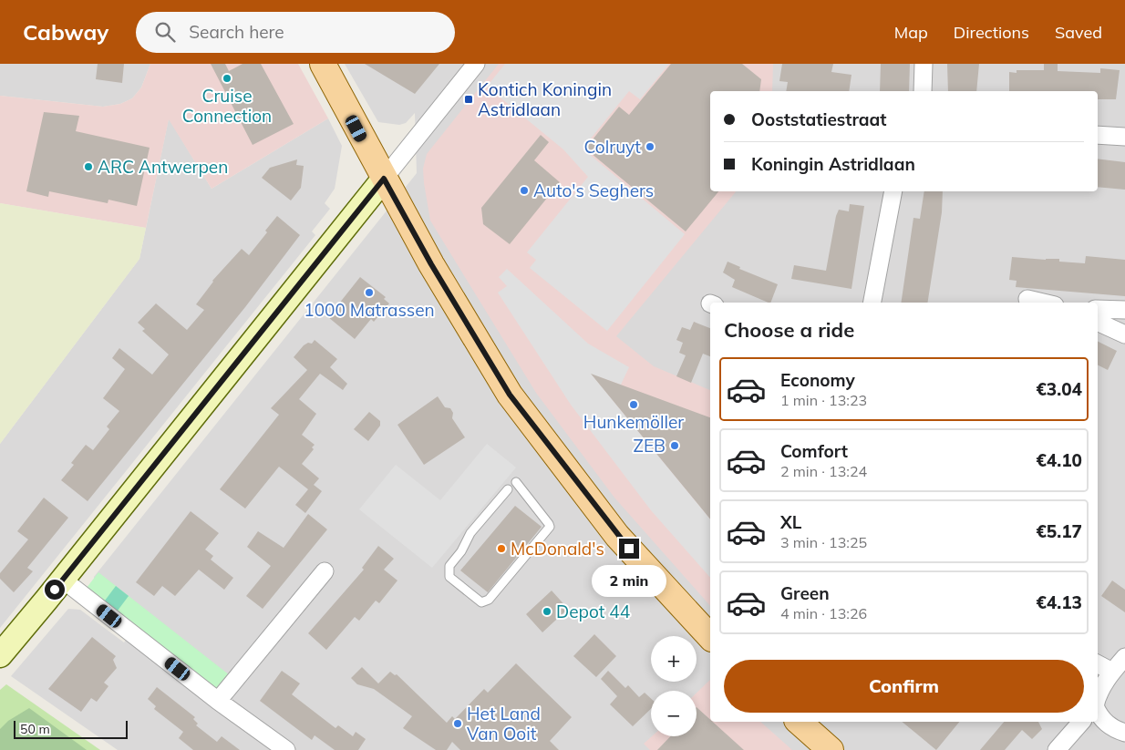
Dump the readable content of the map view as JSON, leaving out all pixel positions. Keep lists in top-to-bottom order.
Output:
{
  "places": {
    "other": [
      "Cruise Connection",
      "Colruyt",
      "ARC Antwerpen",
      "Auto's Seghers",
      "1000 Matrassen",
      "Hunkemöller",
      "ZEB",
      "McDonald's",
      "Depot 44",
      "Het Land Van Ooit"
    ],
    "transit": ["Kontich Koningin Astridlaan"]
  },
  "scale_bar": "50 m",
  "page": {
    "header": "Cabway",
    "search": "Search here",
    "nav": ["Map", "Directions", "Saved"],
    "banner": ["Ooststatiestraat", "Koningin Astridlaan"],
    "heading": "Choose a ride",
    "list": [
      {
        "name": "Economy",
        "note": "1 min · 13:23",
        "value": "€3.04"
      },
      {
        "name": "Comfort",
        "note": "2 min · 13:24",
        "value": "€4.10"
      },
      {
        "name": "XL",
        "note": "3 min · 13:25",
        "value": "€5.17"
      },
      {
        "name": "Green",
        "note": "4 min · 13:26",
        "value": "€4.13"
      }
    ],
    "bubble": "2 min",
    "map_buttons": ["+", "−"],
    "buttons": "Confirm",
    "scale": "50 m"
  }
}
